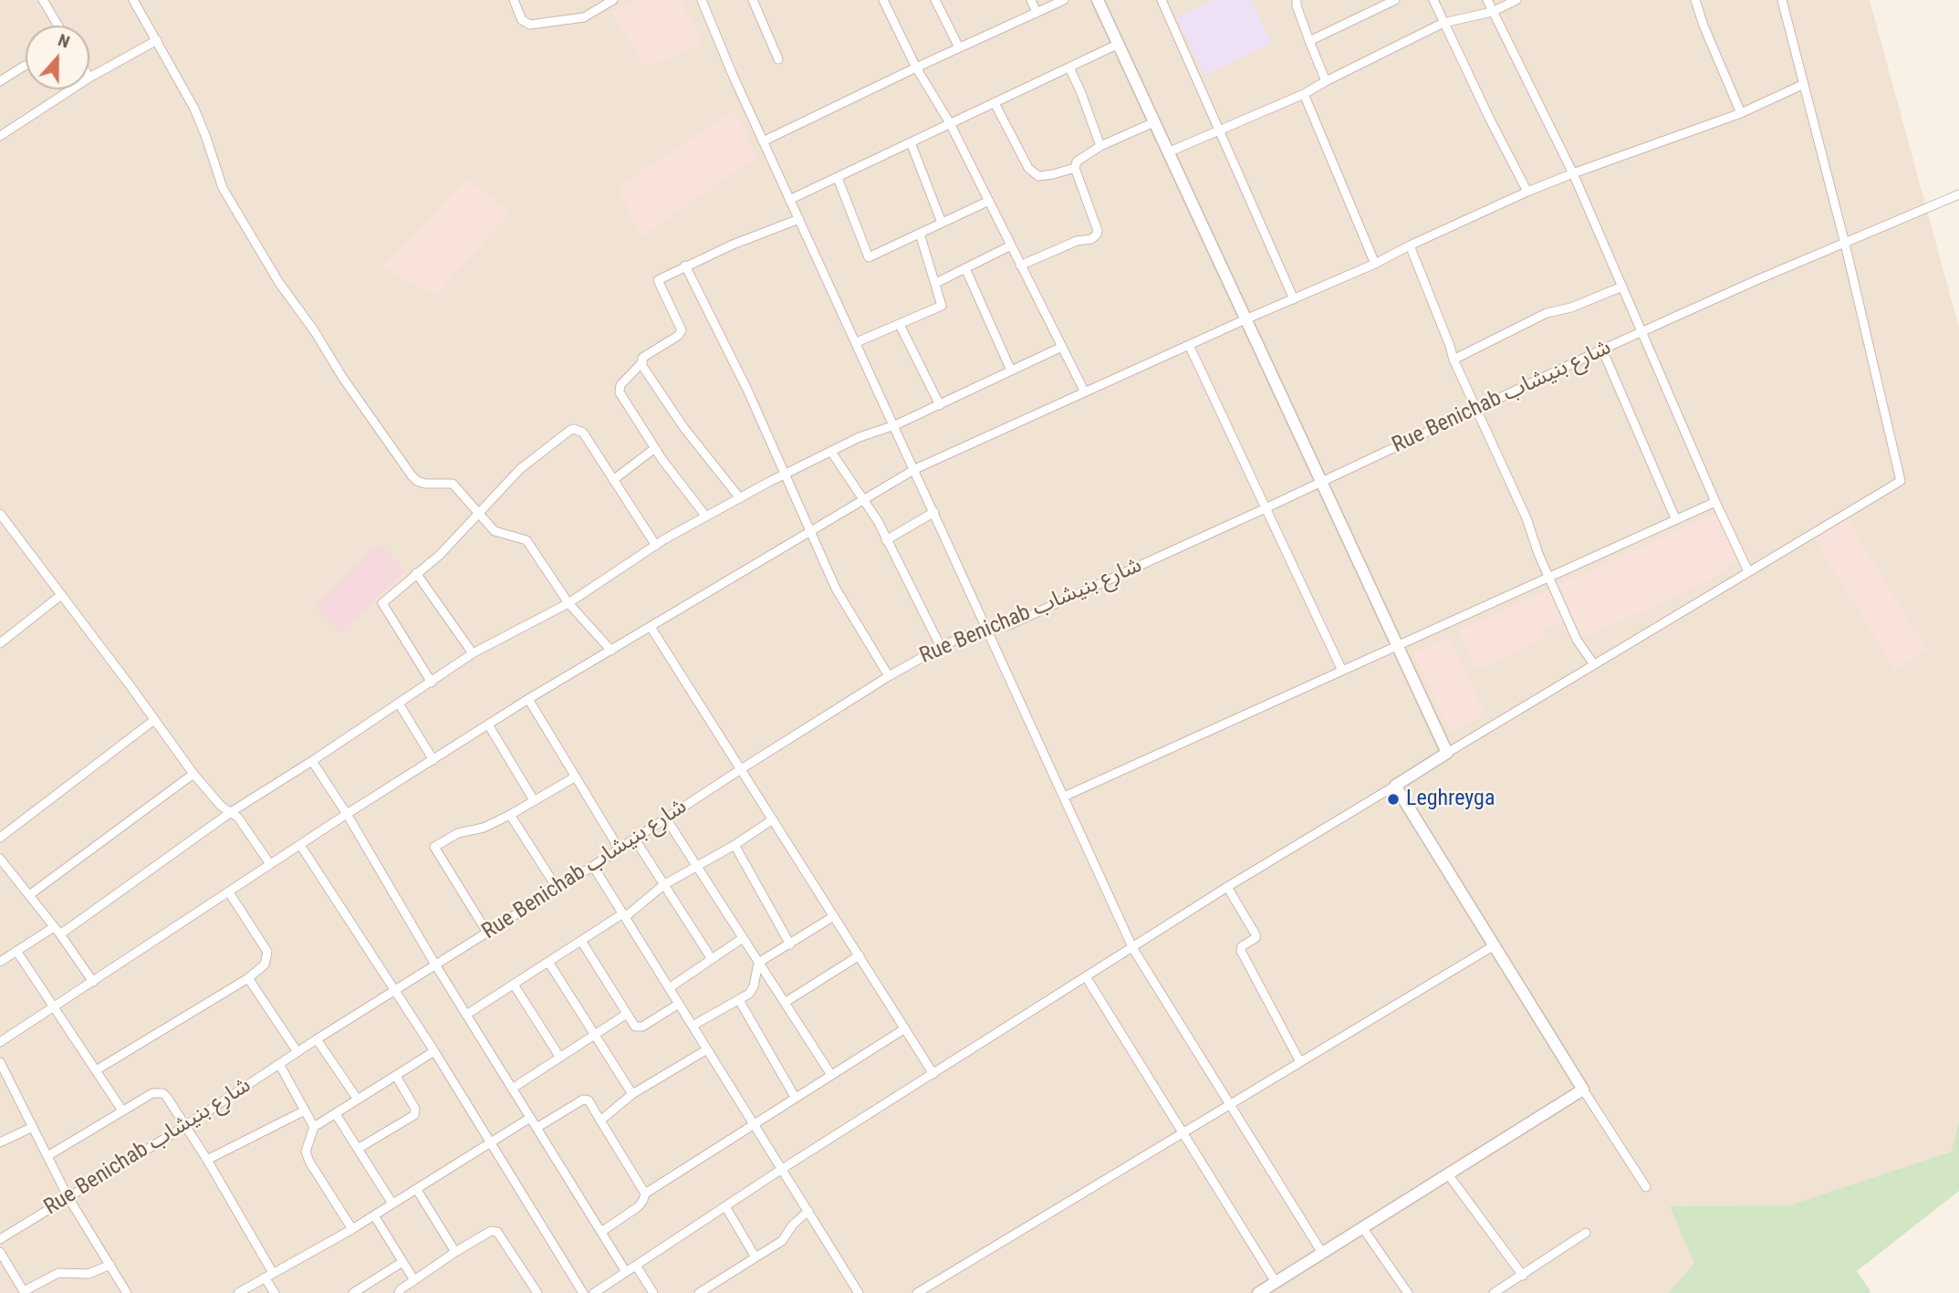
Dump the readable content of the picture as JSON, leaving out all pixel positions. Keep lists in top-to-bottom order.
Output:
{
  "streets": {
    "street": ["Rue Benichab شارع بنيشاب"]
  },
  "places": ["Leghreyga"],
  "north": "top"
}
